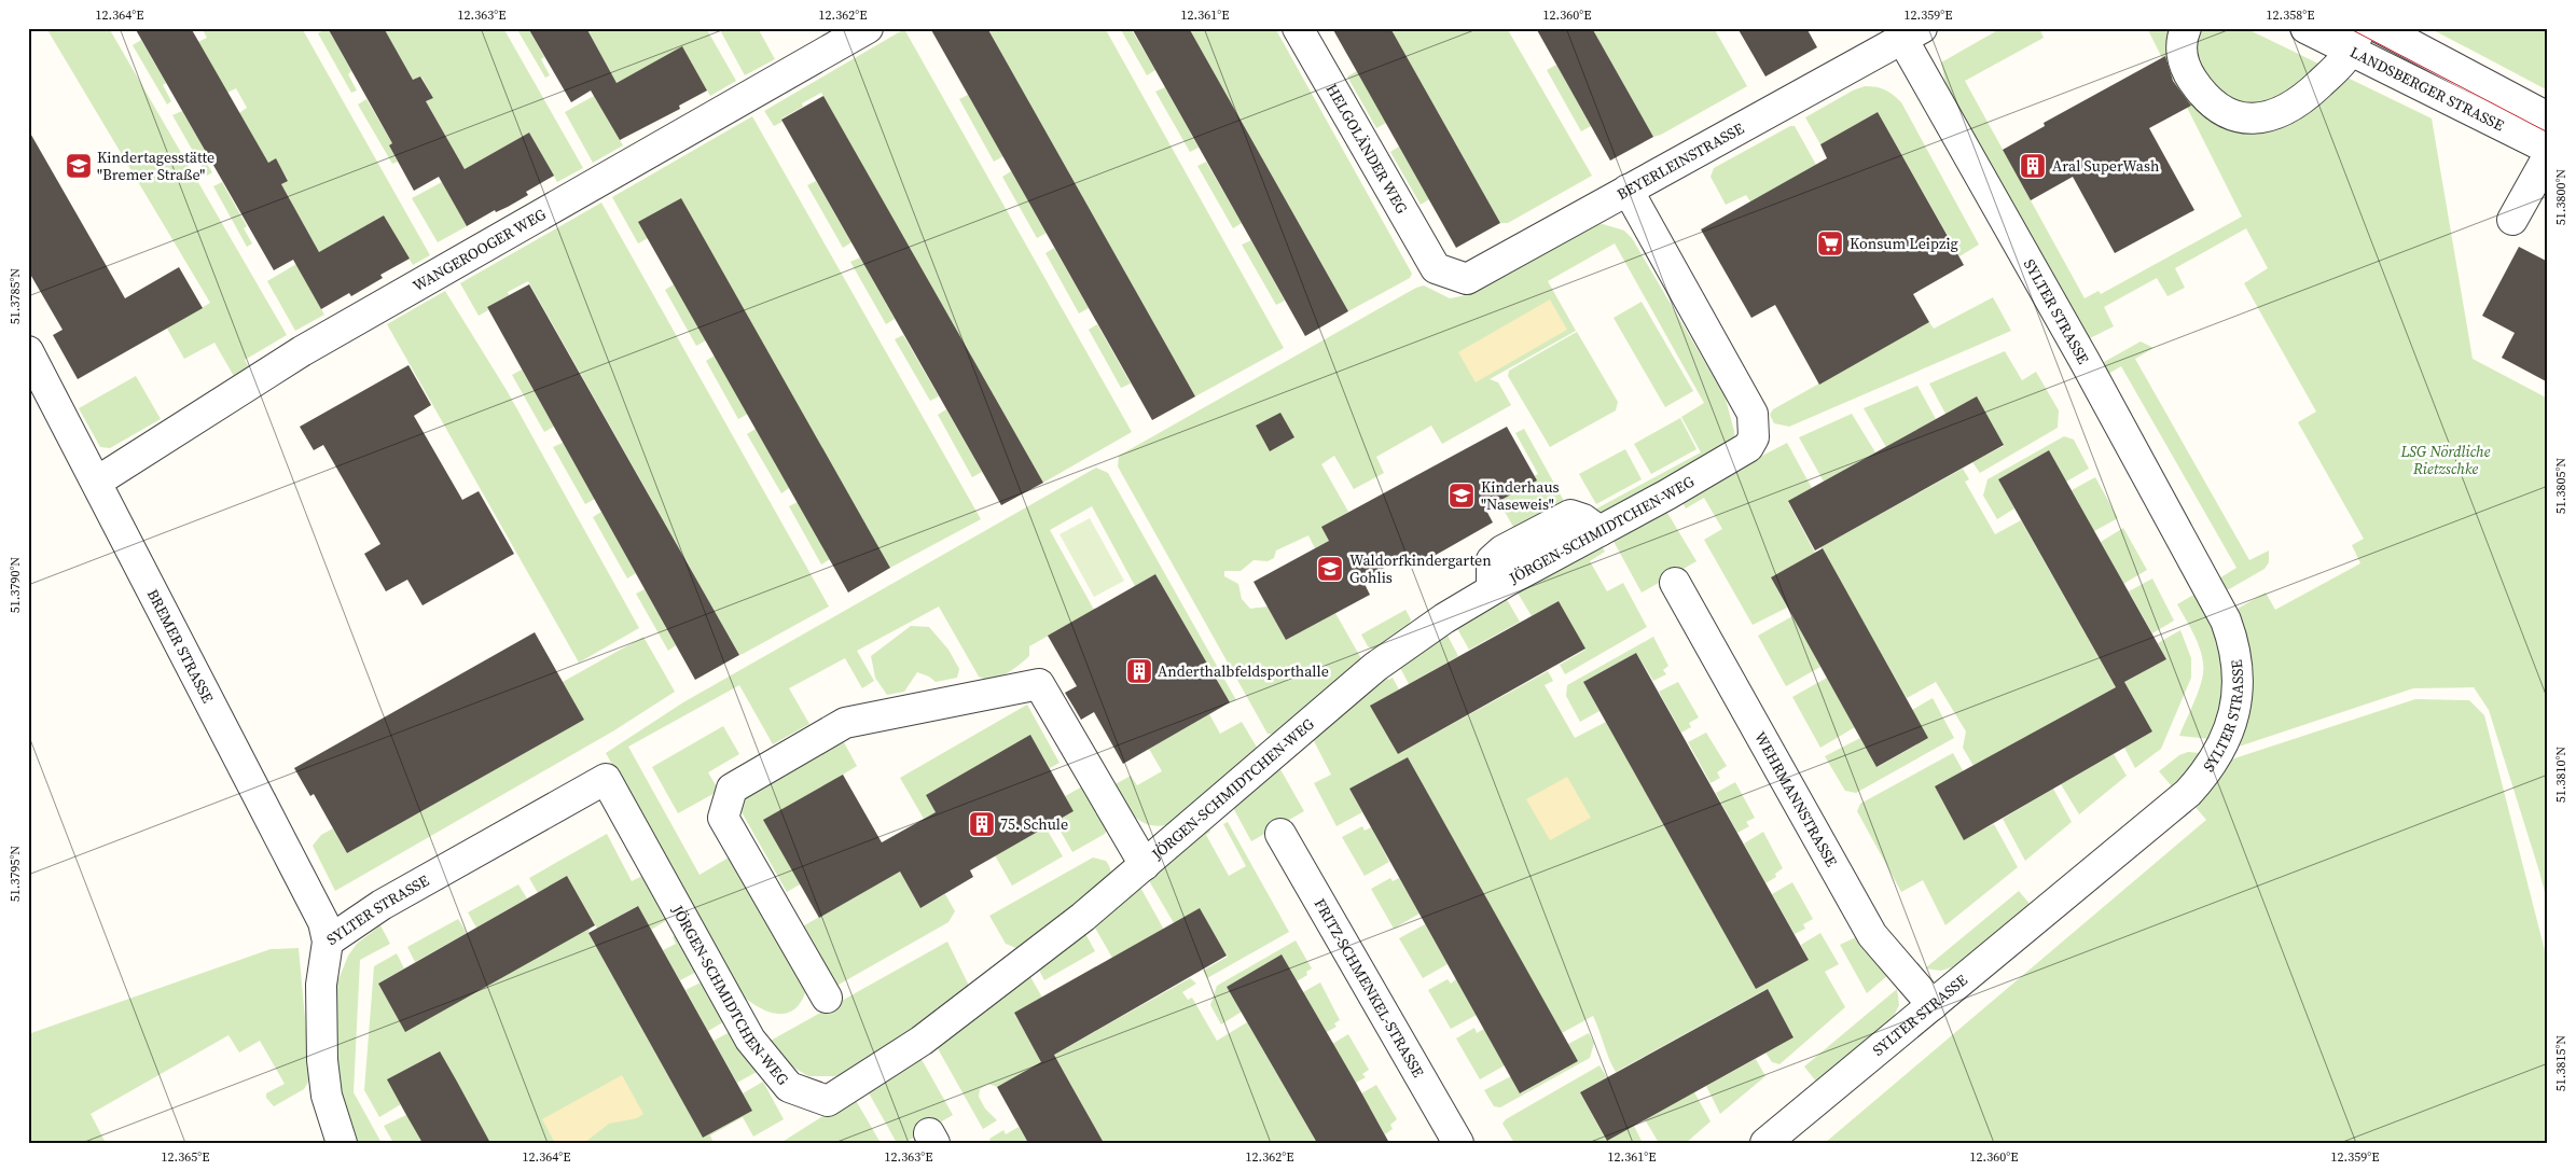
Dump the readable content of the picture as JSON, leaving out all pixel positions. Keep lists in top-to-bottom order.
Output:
{
  "streets": {
    "street": [
      "LANDSBERGER STRASSE",
      "HELGOLÄNDER WEG",
      "BEYERLEINSTRASSE",
      "WANGEROOGER WEG",
      "SYLTER STRASSE",
      "JÖRGEN-SCHMIDTCHEN-WEG",
      "BREMER STRASSE",
      "WEHRMANNSTRASSE",
      "FRITZ-SCHMENKEL-STRASSE"
    ]
  },
  "crossings": [
    ["HELGOLÄNDER WEG", "BEYERLEINSTRASSE"],
    ["BEYERLEINSTRASSE", "SYLTER STRASSE"],
    ["BEYERLEINSTRASSE", "JÖRGEN-SCHMIDTCHEN-WEG"],
    ["WANGEROOGER WEG", "BREMER STRASSE"],
    ["SYLTER STRASSE", "JÖRGEN-SCHMIDTCHEN-WEG"],
    ["SYLTER STRASSE", "BREMER STRASSE"],
    ["SYLTER STRASSE", "WEHRMANNSTRASSE"]
  ],
  "parks": ["LSG Nördliche Rietzschke"],
  "places": {
    "school or university": ["Kindertagesstätte \"Bremer Straße\"", "Kinderhaus \"Naseweis\"", "Waldorfkindergarten Gohlis"],
    "building": ["Aral SuperWash", "Anderthalbfeldsporthalle", "75. Schule"],
    "supermarket": ["Konsum Leipzig"]
  },
  "coordinates": [
    "12.364°E",
    "12.363°E",
    "12.362°E",
    "12.361°E",
    "12.360°E",
    "12.359°E",
    "12.358°E",
    "51.3800°N",
    "51.3785°N",
    "51.3805°N",
    "51.3790°N",
    "51.3810°N",
    "51.3795°N",
    "51.3815°N",
    "12.365°E"
  ]
}
